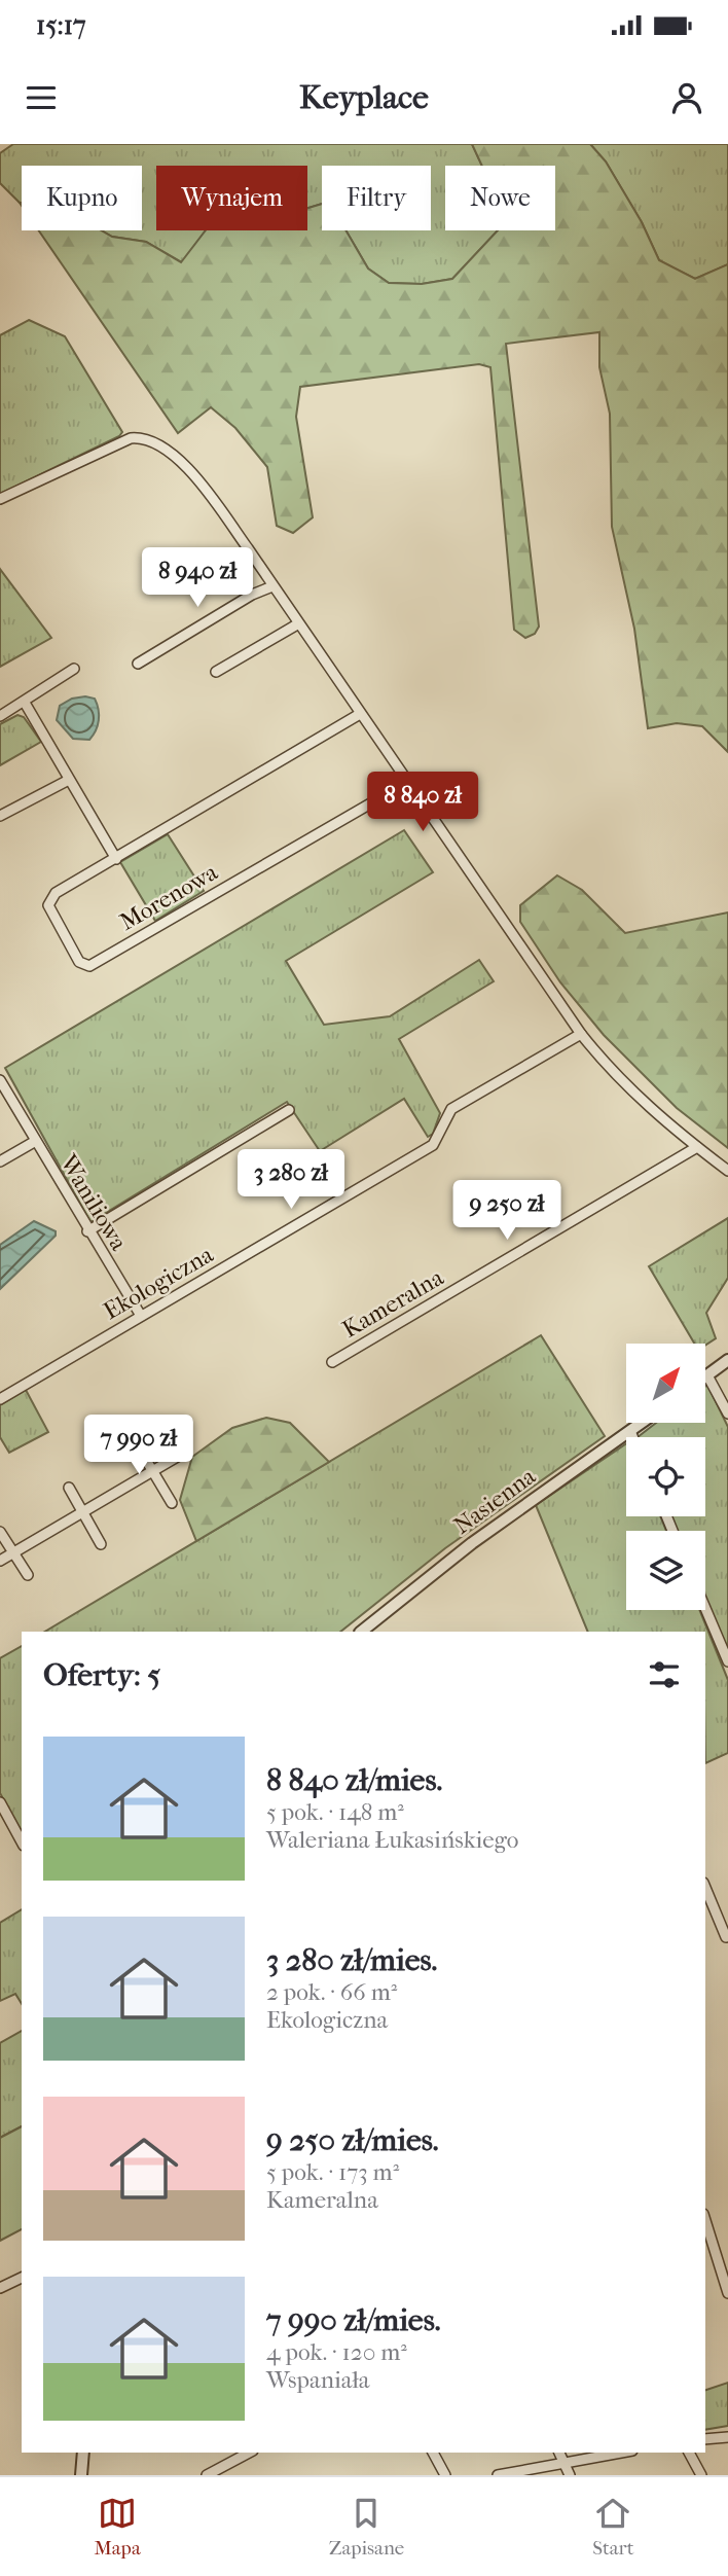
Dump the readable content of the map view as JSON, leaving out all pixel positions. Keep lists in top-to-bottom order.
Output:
{
  "streets": {
    "street": [
      "Morenowa",
      "Waniliowa",
      "Ekologiczna",
      "Kameralna",
      "Nasienna"
    ]
  },
  "crossings": [
    ["Waniliowa", "Ekologiczna"]
  ],
  "north": "top right",
  "page": {
    "status": "15:17",
    "header": "Keyplace",
    "chip": [
      "Kupno",
      "Wynajem",
      "Filtry",
      "Nowe"
    ],
    "price": [
      "8 940 zł",
      "8 840 zł",
      "3 280 zł",
      "9 250 zł",
      "7 990 zł"
    ],
    "heading": "Oferty: 5",
    "list": [
      {
        "name": "8 840 zł/mies.",
        "note": "5 pok. · 148 m² · Waleriana Łukasińskiego"
      },
      {
        "name": "3 280 zł/mies.",
        "note": "2 pok. · 66 m² · Ekologiczna"
      },
      {
        "name": "9 250 zł/mies.",
        "note": "5 pok. · 173 m² · Kameralna"
      },
      {
        "name": "7 990 zł/mies.",
        "note": "4 pok. · 120 m² · Wspaniała"
      }
    ],
    "tabs": ["Mapa", "Zapisane", "Start"]
  }
}
